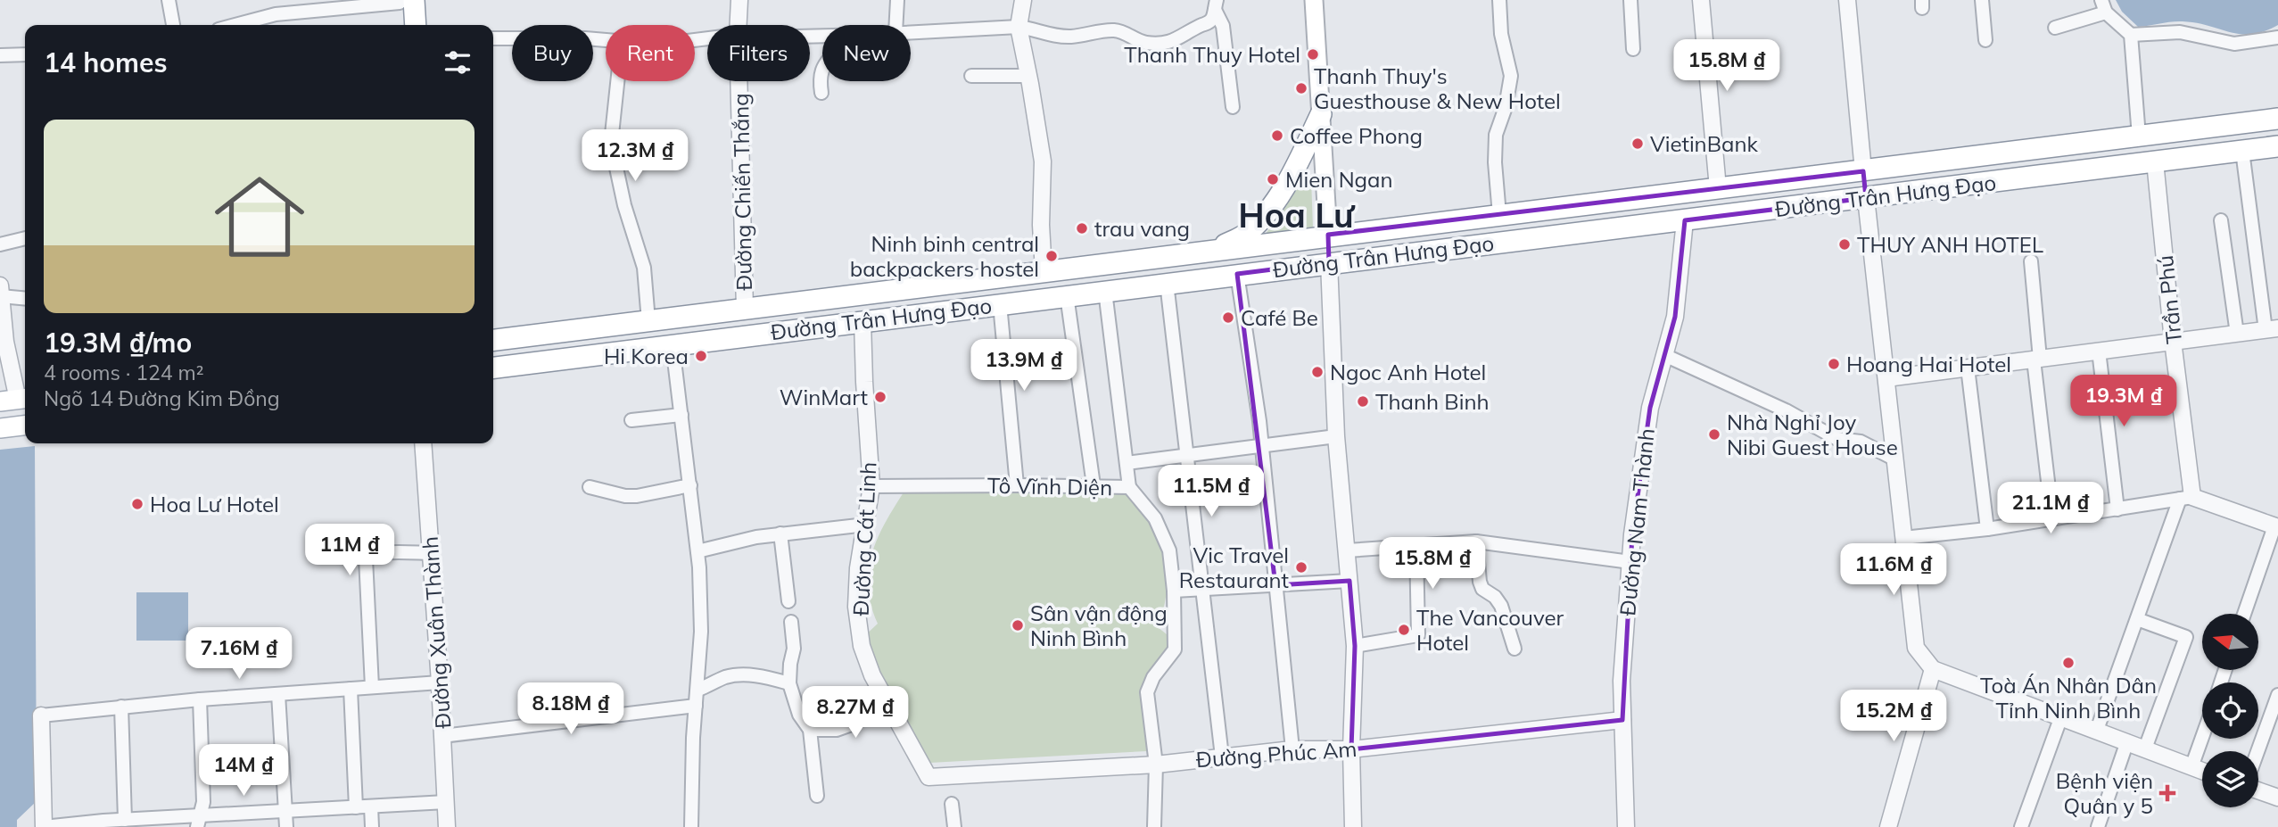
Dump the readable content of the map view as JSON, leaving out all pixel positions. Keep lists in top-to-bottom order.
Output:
{
  "streets": {
    "highway": ["Đường Trân Hưng Đạo"],
    "street": [
      "Đường Chiến Thắng",
      "Trần Phú",
      "Tô Vĩnh Diện",
      "Đường Nam Thành",
      "Đường Cát Linh",
      "Đường Xuân Thành",
      "Đường Phúc Am"
    ]
  },
  "crossings": [
    ["Đường Chiến Thắng", "Đường Trân Hưng Đạo"],
    ["Đường Trân Hưng Đạo", "Trần Phú"],
    ["Đường Trân Hưng Đạo", "Đường Nam Thành"],
    ["Đường Trân Hưng Đạo", "Đường Cát Linh"],
    ["Tô Vĩnh Diện", "Đường Cát Linh"],
    ["Tô Vĩnh Diện", "Đường Phúc Am"],
    ["Đường Nam Thành", "Đường Phúc Am"],
    ["Đường Cát Linh", "Đường Phúc Am"]
  ],
  "districts": ["Hoa Lư"],
  "places": {
    "other": [
      "Thanh Thuy Hotel",
      "Thanh Thuy's Guesthouse & New Hotel",
      "Coffee Phong",
      "VietinBank",
      "Mien Ngan",
      "trau vang",
      "THUY ANH HOTEL",
      "Ninh binh central backpackers hostel",
      "Café Be",
      "Hi Korea",
      "Hoang Hai Hotel",
      "Ngoc Anh Hotel",
      "WinMart",
      "Thanh Binh",
      "Nhà Nghỉ Joy Nibi Guest House",
      "Hoa Lư Hotel",
      "Vic Travel Restaurant",
      "Sân vận động Ninh Bình",
      "The Vancouver Hotel",
      "Toà Án Nhân Dân Tỉnh Ninh Bình"
    ],
    "health": ["Bệnh viện Quân y 5"]
  },
  "north": "left",
  "page": {
    "chip": [
      "Buy",
      "Rent",
      "Filters",
      "New"
    ],
    "heading": "14 homes",
    "price": [
      "15.8M ₫",
      "12.3M ₫",
      "13.9M ₫",
      "19.3M ₫",
      "11.5M ₫",
      "21.1M ₫",
      "11M ₫",
      "15.8M ₫",
      "11.6M ₫",
      "7.16M ₫",
      "8.18M ₫",
      "8.27M ₫",
      "15.2M ₫",
      "14M ₫"
    ],
    "list": [
      {
        "name": "19.3M ₫/mo",
        "note": "4 rooms · 124 m² · Ngõ 14 Đường Kim Đồng"
      }
    ]
  }
}
